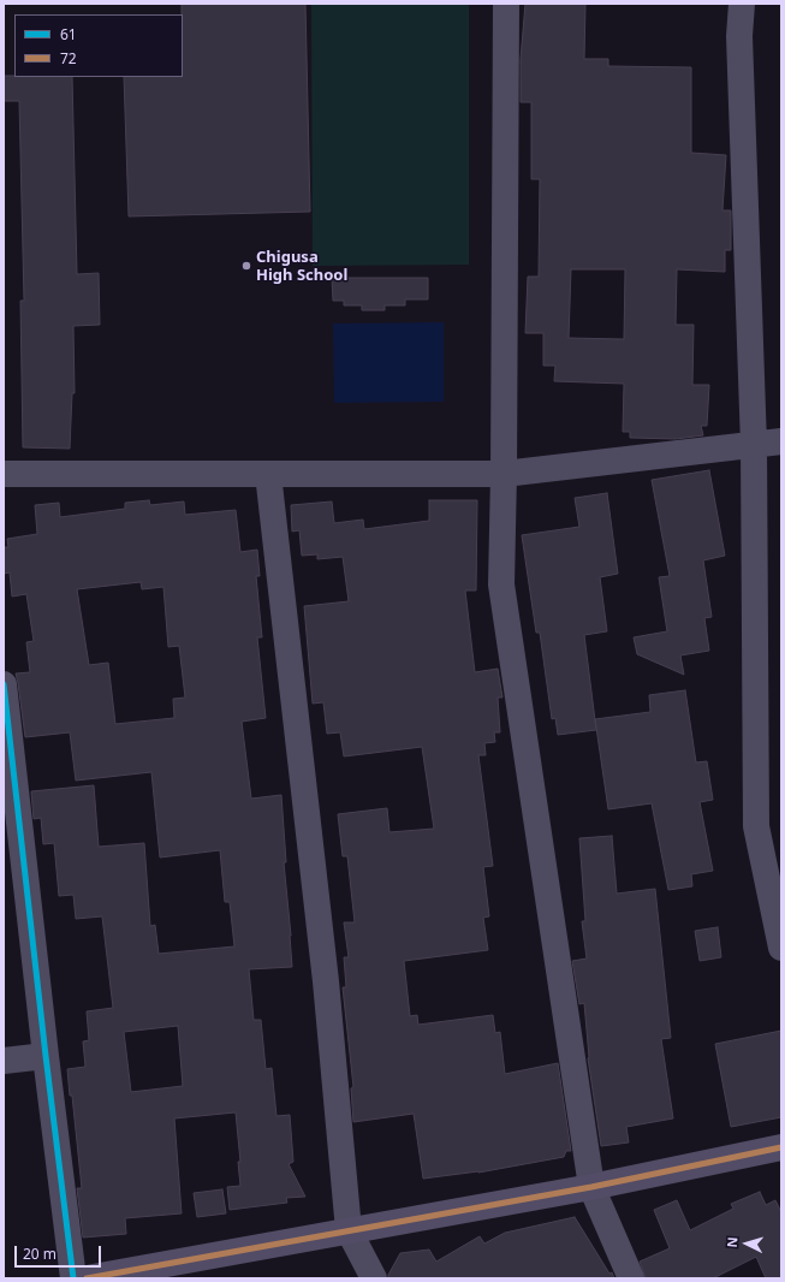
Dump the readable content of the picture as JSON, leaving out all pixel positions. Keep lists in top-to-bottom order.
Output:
{
  "places": ["Chigusa High School"],
  "lines": ["transit line 61", "transit line 72"],
  "legend": ["61", "72"],
  "scale_bar": "20 m",
  "north": "left"
}
